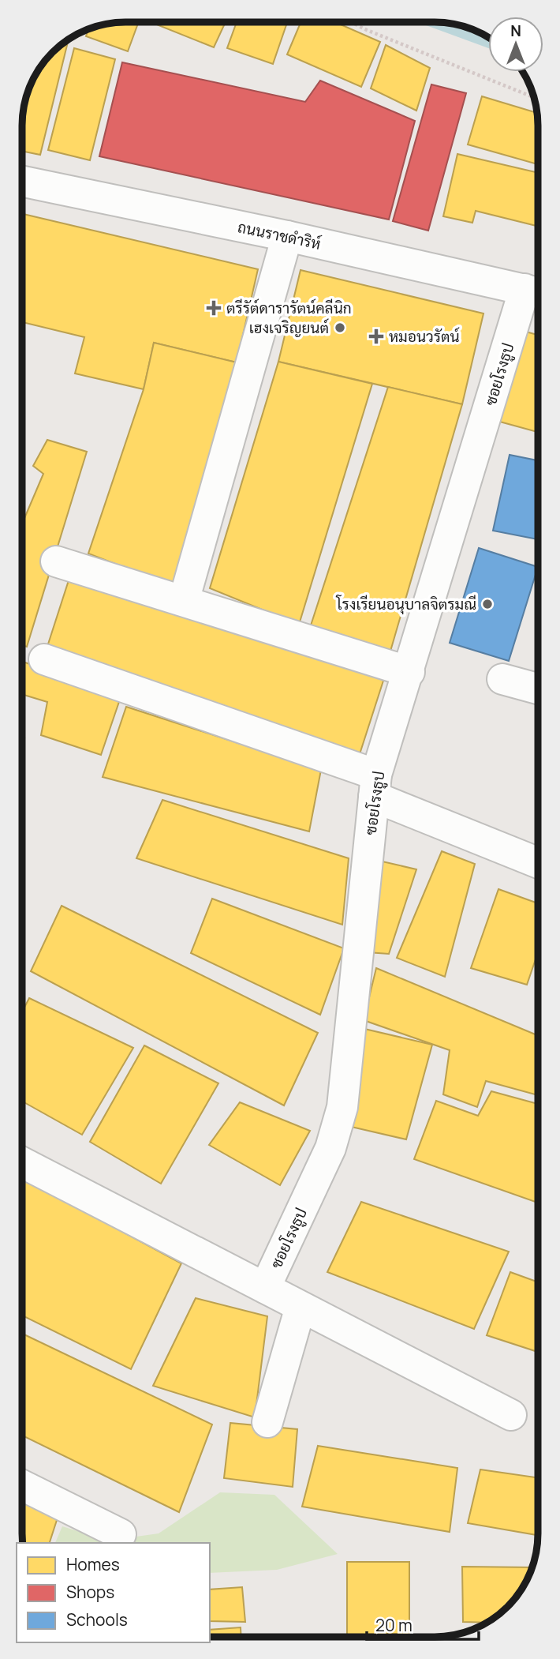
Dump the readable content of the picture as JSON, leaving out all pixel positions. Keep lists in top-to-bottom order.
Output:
{
  "streets": {
    "street": ["ถนนราชดำริห์", "ซอยโรงธูป"]
  },
  "crossings": [
    ["ถนนราชดำริห์", "ซอยโรงธูป"]
  ],
  "places": {
    "health": ["ตรีรัต์ดารารัตน์คลีนิก", "หมอนวรัตน์"],
    "other": ["เฮงเจริญยนต์", "โรงเรียนอนุบาลจิตรมณี"]
  },
  "legend": ["Homes", "Shops", "Schools"],
  "scale_bar": "20 m",
  "north": "top"
}
